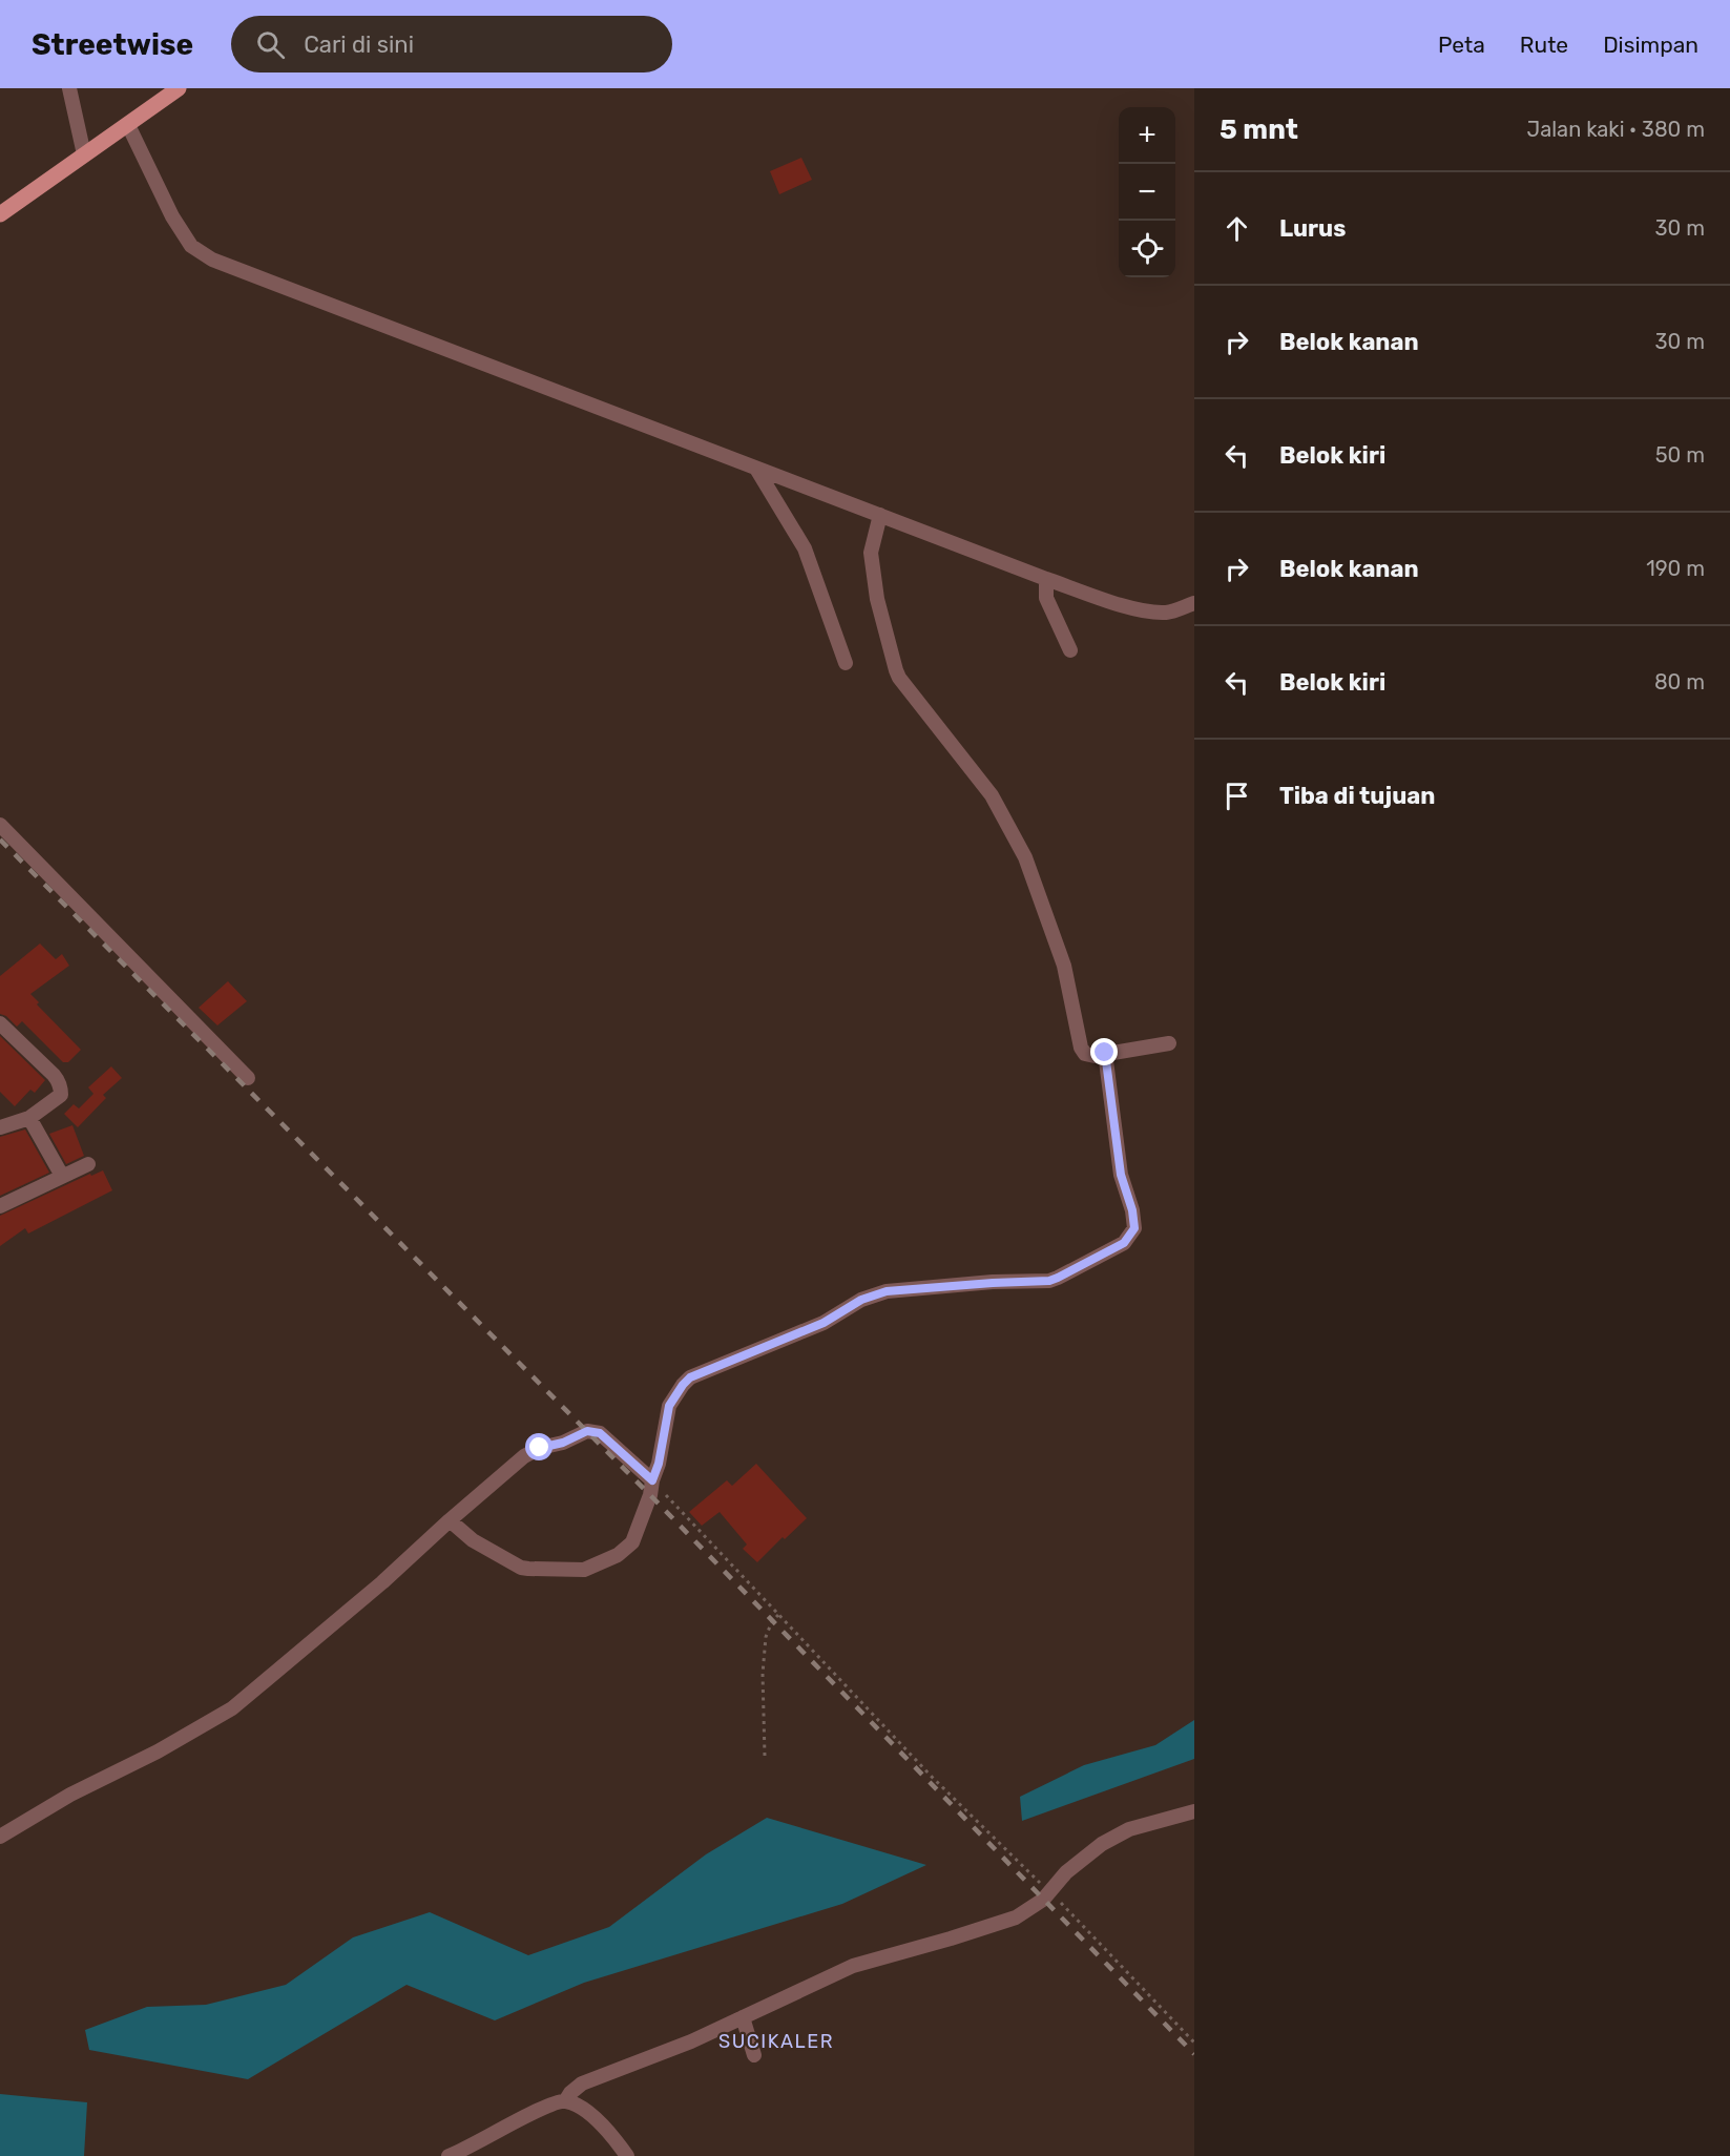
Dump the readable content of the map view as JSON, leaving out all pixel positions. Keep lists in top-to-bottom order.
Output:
{
  "districts": ["SUCIKALER"],
  "page": {
    "header": "Streetwise",
    "search": "Cari di sini",
    "nav": ["Peta", "Rute", "Disimpan"],
    "heading": ["5 mnt", "Jalan kaki · 380 m"],
    "map_buttons": ["+", "−"],
    "list": [
      ["Lurus", "30 m"],
      ["Belok kanan", "30 m"],
      ["Belok kiri", "50 m"],
      ["Belok kanan", "190 m"],
      ["Belok kiri", "80 m"],
      "Tiba di tujuan"
    ]
  }
}
